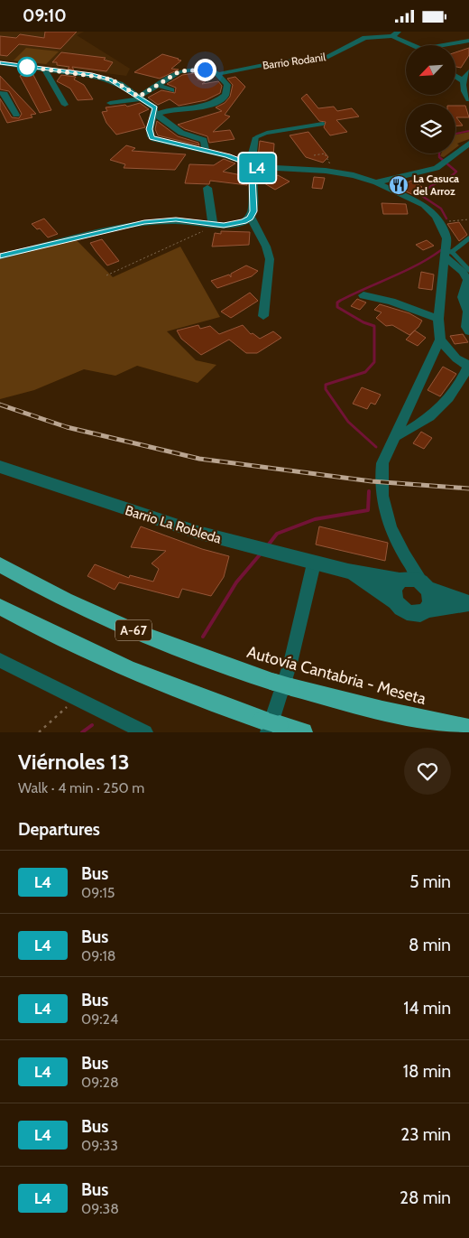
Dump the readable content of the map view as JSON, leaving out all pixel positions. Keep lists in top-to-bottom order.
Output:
{
  "streets": {
    "highway": ["A-67", "Autovía Cantabria - Meseta"],
    "street": ["Barrio Rodanil", "Barrio La Robleda"]
  },
  "places": {
    "restaurant": ["La Casuca del Arroz"]
  },
  "lines": ["bus line L4"],
  "north": "bottom left",
  "page": {
    "status": "09:10",
    "on_map": "L4",
    "heading": [
      ["Viérnoles 13", "Walk · 4 min · 250 m"],
      "Departures"
    ],
    "list": [
      {
        "mark": "L4",
        "name": "Bus",
        "note": "09:15",
        "value": "5 min"
      },
      {
        "mark": "L4",
        "name": "Bus",
        "note": "09:18",
        "value": "8 min"
      },
      {
        "mark": "L4",
        "name": "Bus",
        "note": "09:24",
        "value": "14 min"
      },
      {
        "mark": "L4",
        "name": "Bus",
        "note": "09:28",
        "value": "18 min"
      },
      {
        "mark": "L4",
        "name": "Bus",
        "note": "09:33",
        "value": "23 min"
      },
      {
        "mark": "L4",
        "name": "Bus",
        "note": "09:38",
        "value": "28 min"
      }
    ]
  }
}
